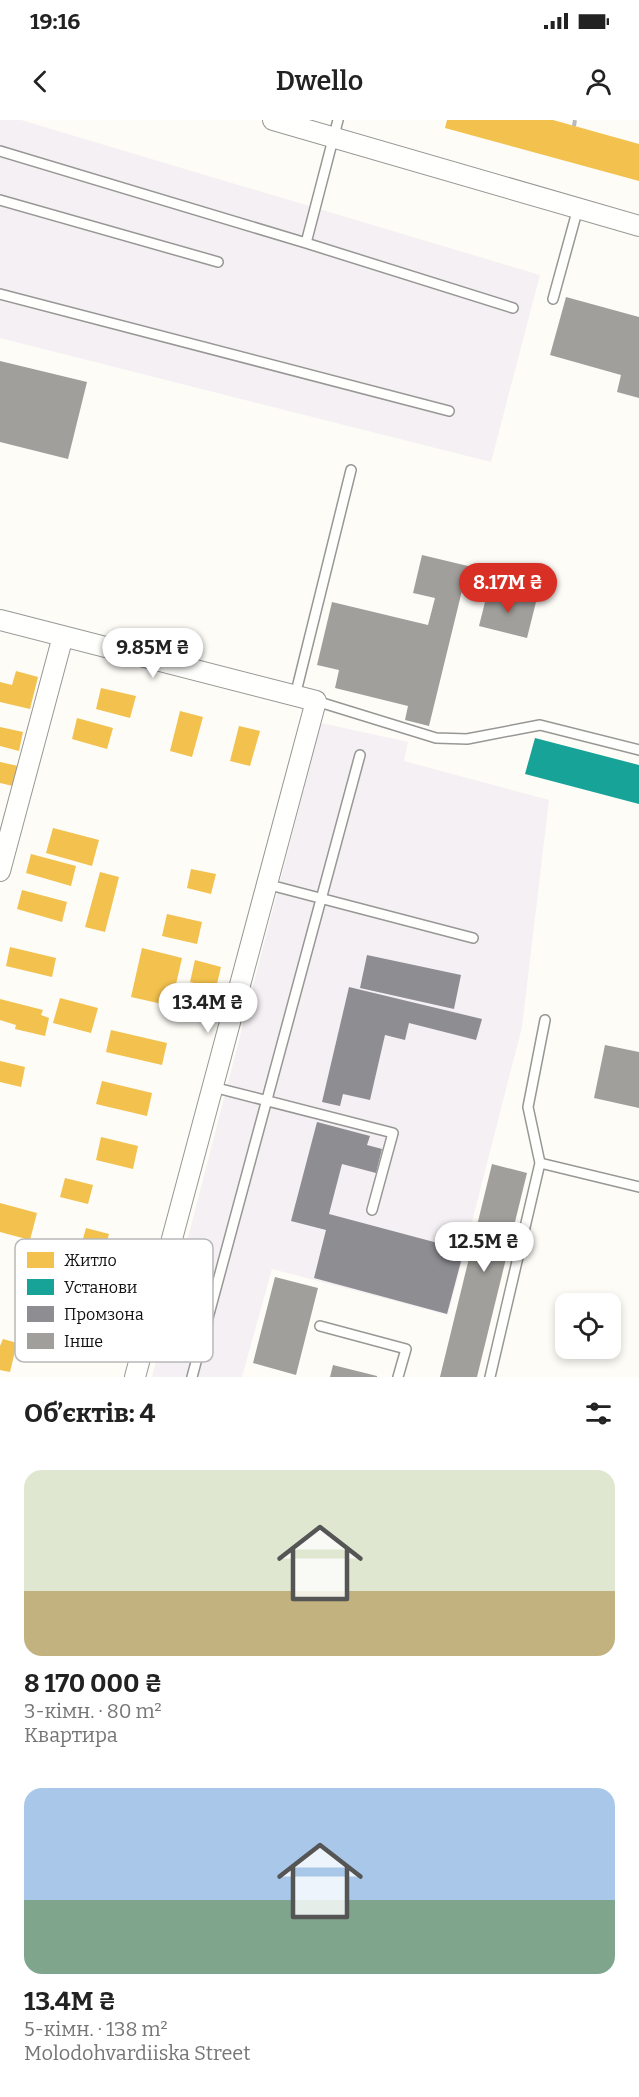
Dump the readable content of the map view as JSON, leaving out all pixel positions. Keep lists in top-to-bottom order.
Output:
{
  "legend": [
    "Житло",
    "Установи",
    "Промзона",
    "Інше"
  ],
  "page": {
    "status": "19:16",
    "header": "Dwello",
    "price": [
      "8.17M ₴",
      "9.85M ₴",
      "13.4M ₴",
      "12.5M ₴"
    ],
    "heading": "Об’єктів: 4",
    "list": [
      {
        "name": "8 170 000 ₴",
        "note": "3-кімн. · 80 m² · Квартира"
      },
      {
        "name": "13.4M ₴",
        "note": "5-кімн. · 138 m² · Molodohvardiiska Street"
      }
    ]
  }
}
